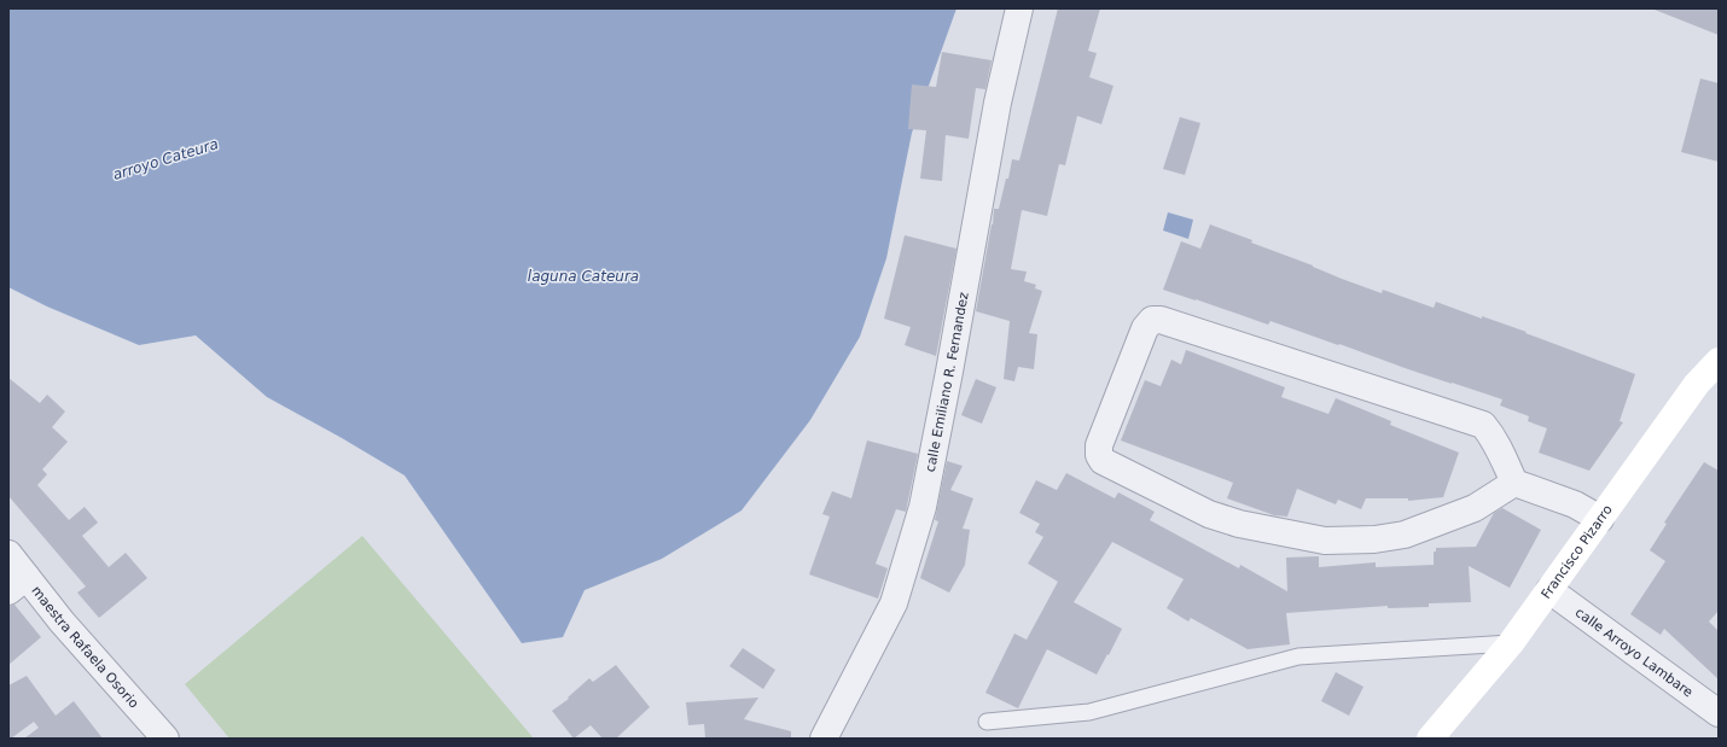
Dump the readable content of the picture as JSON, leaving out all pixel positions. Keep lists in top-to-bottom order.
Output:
{
  "streets": {
    "street": [
      "calle Emiliano R. Fernandez",
      "Francisco Pizarro",
      "maestra Rafaela Osorio",
      "calle Arroyo Lambare"
    ]
  },
  "crossings": [
    ["Francisco Pizarro", "calle Arroyo Lambare"]
  ],
  "water": ["arroyo Cateura", "laguna Cateura"]
}
